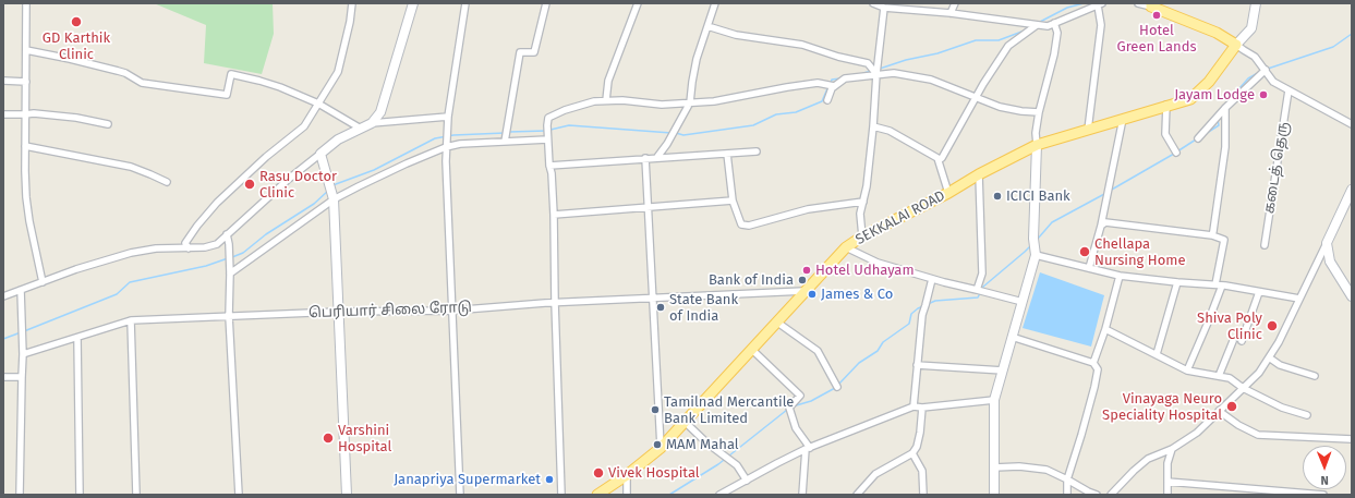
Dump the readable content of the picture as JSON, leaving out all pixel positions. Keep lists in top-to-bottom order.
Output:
{
  "streets": {
    "main road": ["SEKKALAI ROAD"],
    "street": ["கடைத் தெரு", "பெரியார் சிலை ரோடு"]
  },
  "crossings": [
    ["SEKKALAI ROAD", "பெரியார் சிலை ரோடு"]
  ],
  "places": [
    "Hotel Green Lands",
    "GD Karthik Clinic",
    "Jayam Lodge",
    "Rasu Doctor Clinic",
    "ICICI Bank",
    "Chellapa Nursing Home",
    "Hotel Udhayam",
    "Bank of India",
    "James & Co",
    "State Bank of India",
    "Shiva Poly Clinic",
    "Vinayaga Neuro Speciality Hospital",
    "Tamilnad Mercantile Bank Limited",
    "Varshini Hospital",
    "MAM Mahal",
    "Vivek Hospital",
    "Janapriya Supermarket"
  ],
  "north": "bottom"
}
